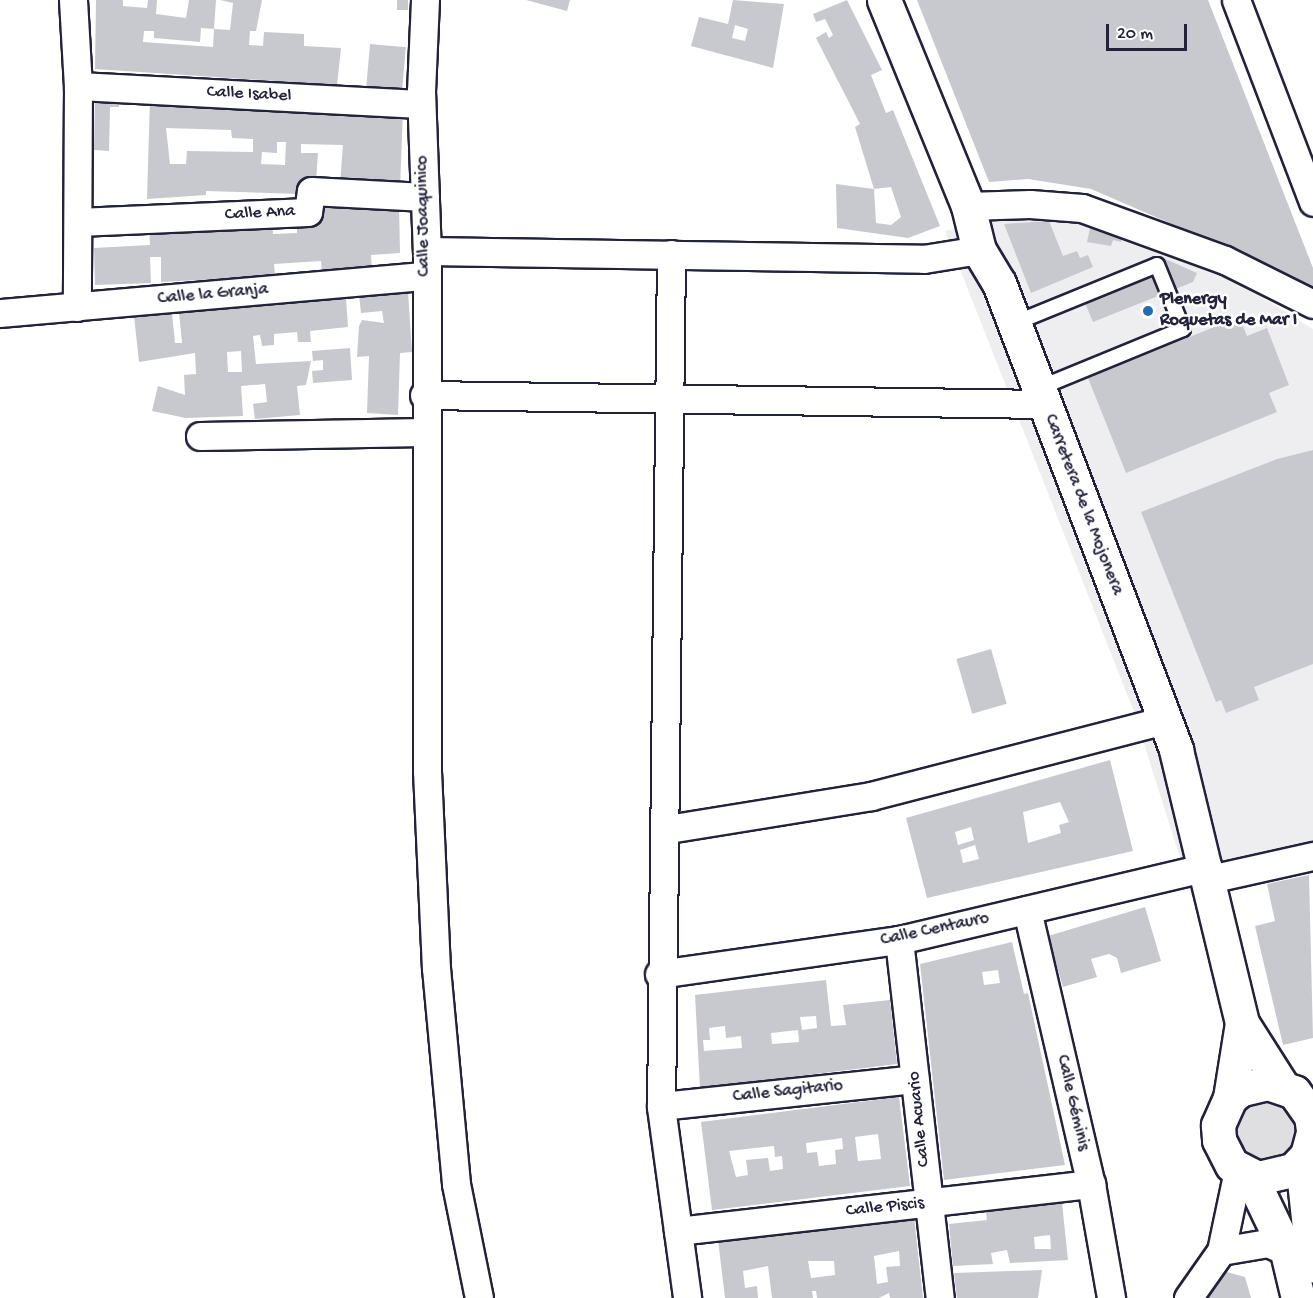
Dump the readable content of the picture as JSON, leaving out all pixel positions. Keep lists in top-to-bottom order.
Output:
{
  "streets": {
    "street": [
      "Calle Isabel",
      "Calle Ana",
      "Calle Joaquinico",
      "Calle la Granja",
      "Carretera de la Mojonera",
      "Calle Centauro",
      "Calle Sagitario",
      "Calle Géminis",
      "Calle Acuario",
      "Calle Piscis"
    ]
  },
  "crossings": [
    ["Calle Isabel", "Calle Joaquinico"],
    ["Calle Ana", "Calle Joaquinico"],
    ["Calle Joaquinico", "Calle la Granja"],
    ["Calle la Granja", "Carretera de la Mojonera"],
    ["Carretera de la Mojonera", "Calle Centauro"],
    ["Calle Centauro", "Calle Géminis"],
    ["Calle Centauro", "Calle Acuario"],
    ["Calle Sagitario", "Calle Acuario"],
    ["Calle Géminis", "Calle Piscis"],
    ["Calle Acuario", "Calle Piscis"]
  ],
  "places": ["Plenergy Roquetas de Mar I"],
  "scale_bar": "20 m"
}
